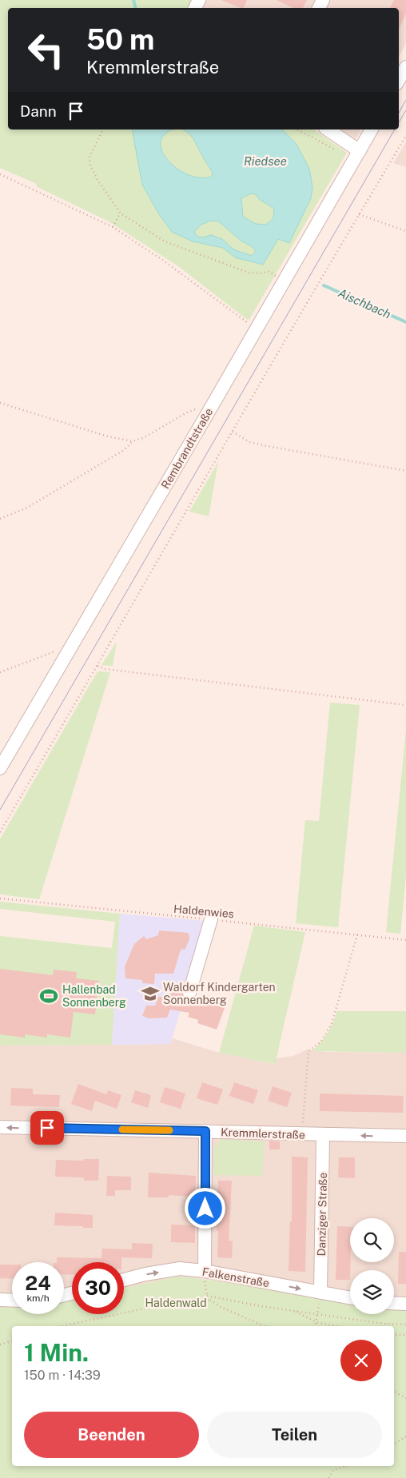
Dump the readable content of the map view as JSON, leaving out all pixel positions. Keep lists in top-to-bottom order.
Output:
{
  "streets": {
    "street": [
      "Rembrandtstraße",
      "Kremmlerstraße",
      "Danziger Straße",
      "Falkenstraße"
    ],
    "path": ["Haldenwies"]
  },
  "crossings": [
    ["Kremmlerstraße", "Danziger Straße"],
    ["Danziger Straße", "Falkenstraße"]
  ],
  "one_way": ["Kremmlerstraße", "Falkenstraße"],
  "water": ["Riedsee", "Aischbach"],
  "parks": ["Haldenwald"],
  "places": {
    "school or university": ["Waldorf Kindergarten Sonnenberg"],
    "sports": ["Hallenbad Sonnenberg"]
  },
  "page": {
    "turn": ["50 m", "Kremmlerstraße"],
    "then": "Dann",
    "speed": "24 km/h",
    "limit": "30",
    "heading": ["1 Min.", "150 m · 14:39"],
    "buttons": ["Beenden", "Teilen"]
  }
}
